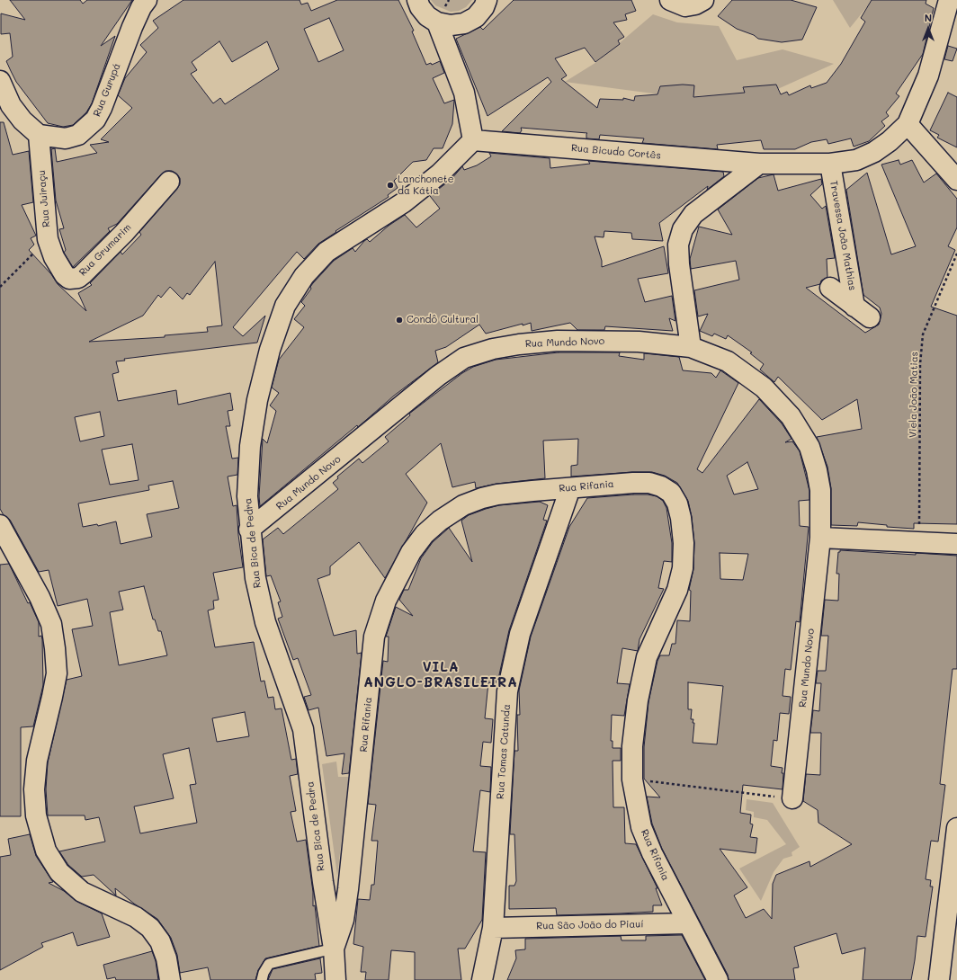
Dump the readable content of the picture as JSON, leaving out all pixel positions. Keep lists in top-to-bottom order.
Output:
{
  "streets": {
    "street": [
      "Rua Gurupá",
      "Rua Bicudo Cortês",
      "Rua Juiraçu",
      "Travessa João Mathias",
      "Rua Grumarim",
      "Rua Mundo Novo",
      "Rua Rifania",
      "Rua Bica de Pedra",
      "Rua Tomas Catunda",
      "Rua São João do Piauí"
    ],
    "path": ["Viela João Matias"]
  },
  "crossings": [
    ["Rua Gurupá", "Rua Juiraçu"],
    ["Rua Bicudo Cortês", "Travessa João Mathias"],
    ["Rua Bicudo Cortês", "Rua Bica de Pedra"],
    ["Rua Juiraçu", "Rua Grumarim"],
    ["Rua Mundo Novo", "Rua Bica de Pedra"],
    ["Rua Rifania", "Rua Bica de Pedra"],
    ["Rua Rifania", "Rua Tomas Catunda"],
    ["Rua Rifania", "Rua São João do Piauí"],
    ["Rua Tomas Catunda", "Rua São João do Piauí"]
  ],
  "districts": ["VILA ANGLO-BRASILEIRA"],
  "places": ["Lanchonete da Kátia", "Condô Cultural"],
  "north": "top"
}
